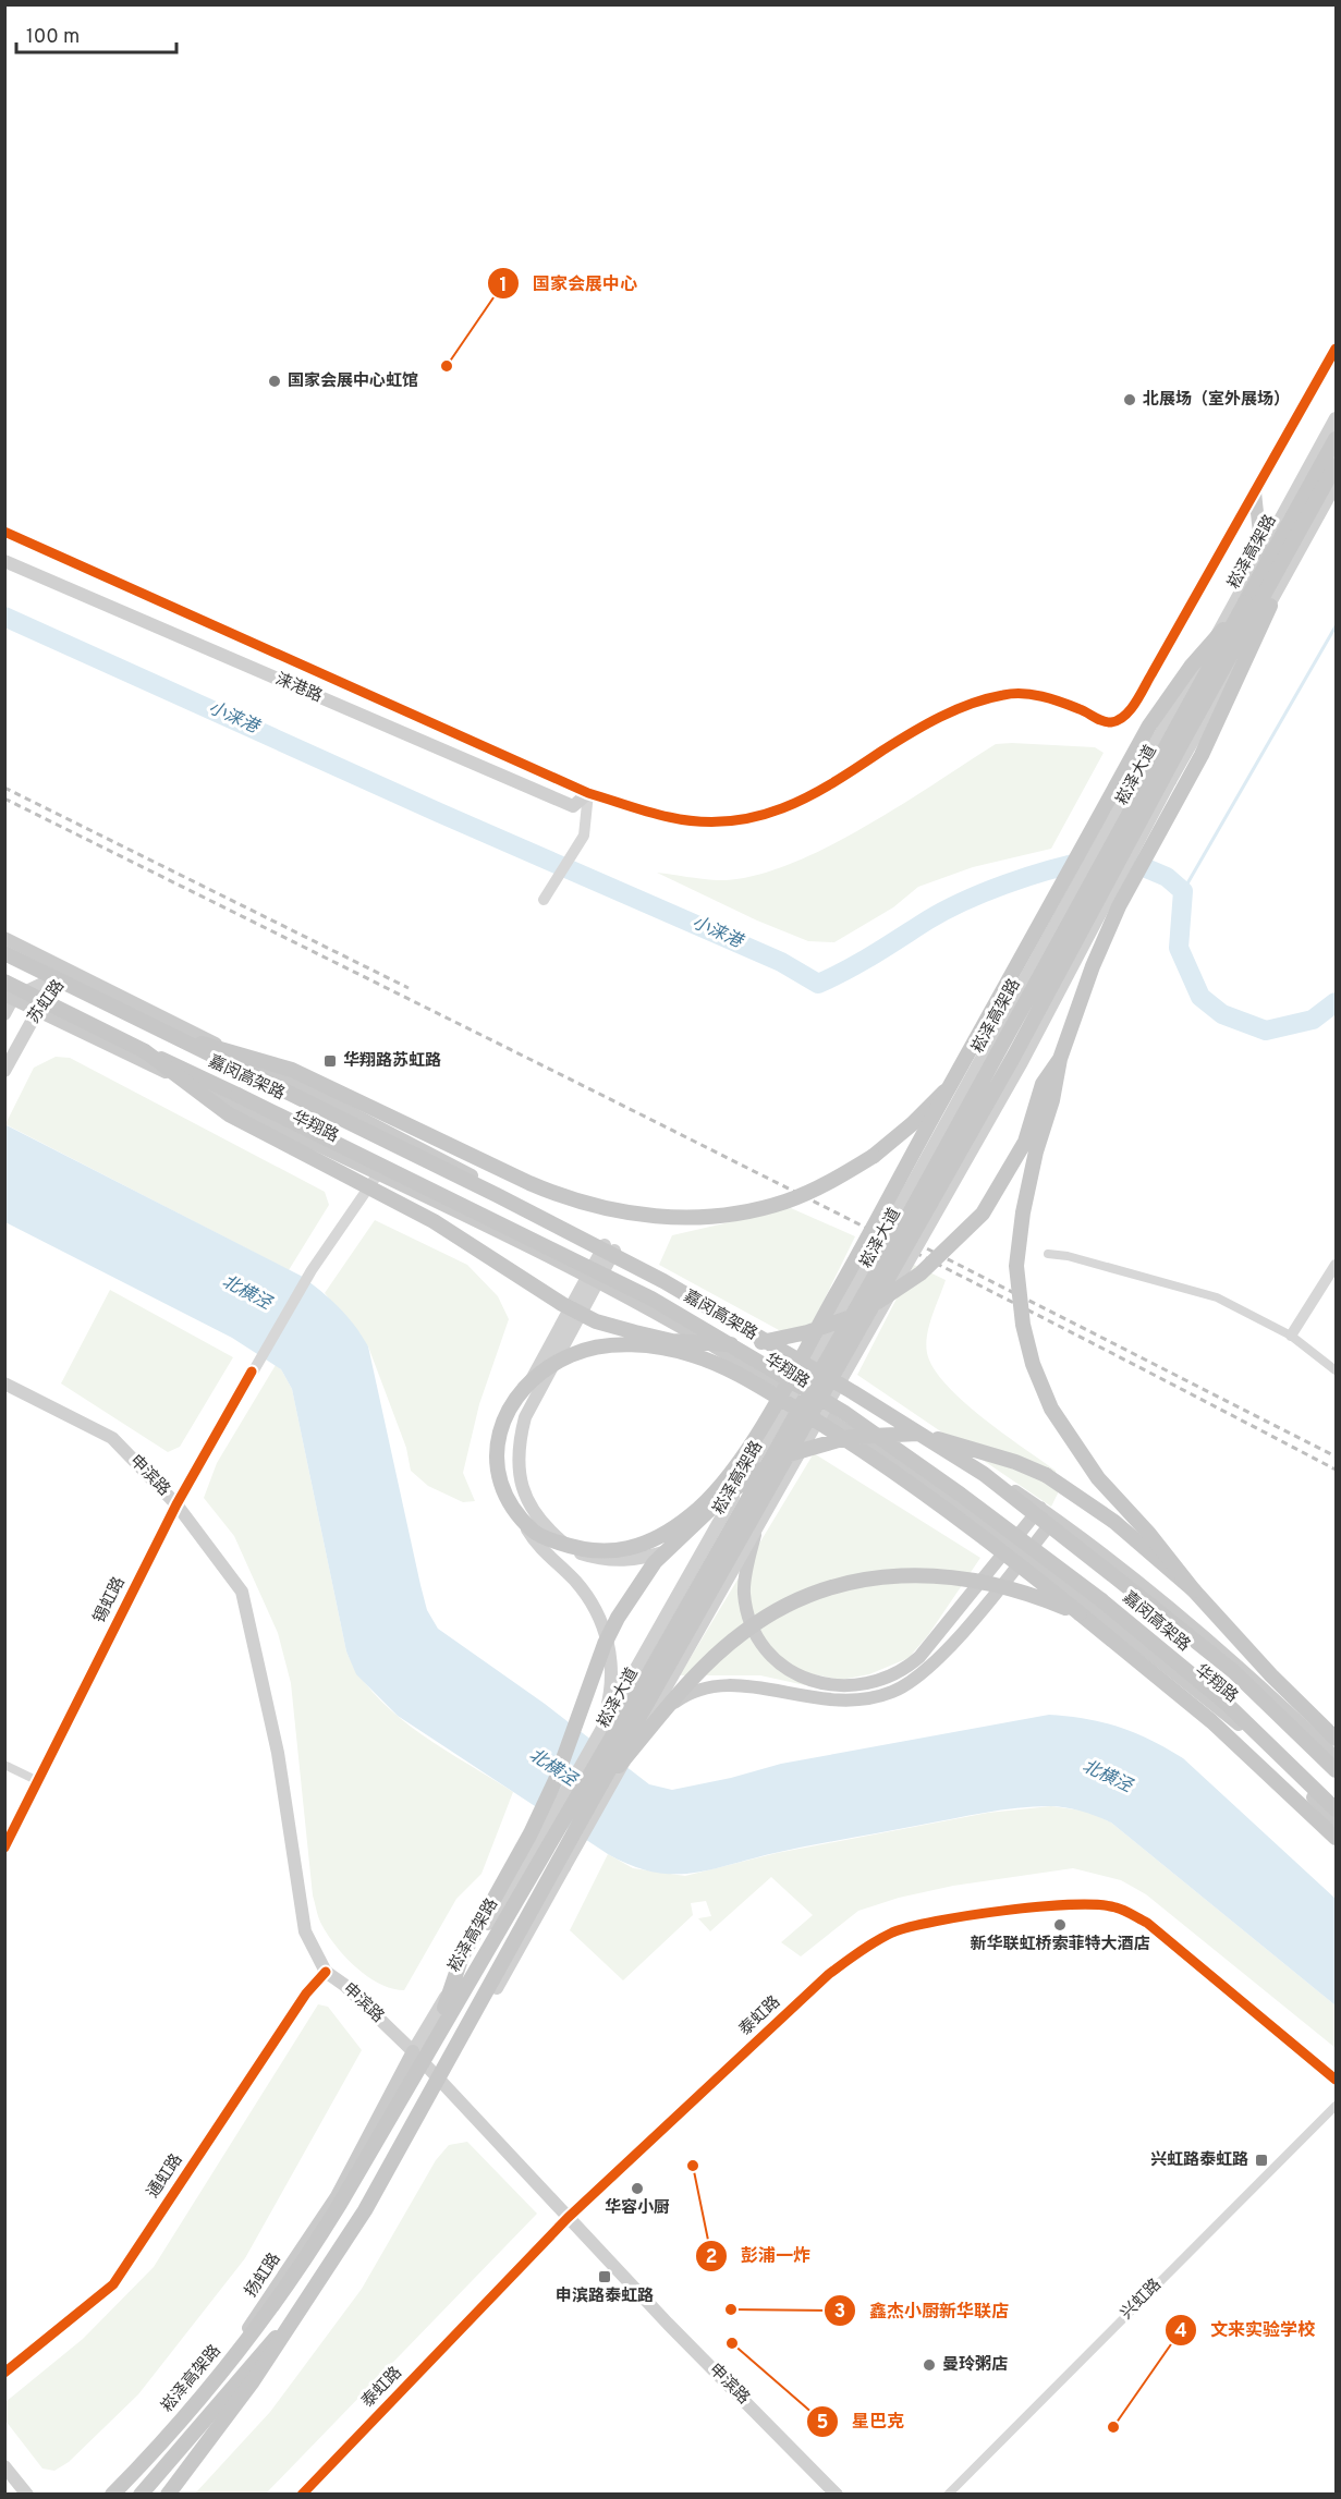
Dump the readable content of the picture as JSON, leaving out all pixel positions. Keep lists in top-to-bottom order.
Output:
{
  "streets": {
    "highway": ["崧泽高架路", "嘉闵高架路"],
    "main road": [
      "涞港路",
      "崧泽大道",
      "苏虹路",
      "华翔路",
      "申滨路",
      "扬虹路"
    ],
    "street": [
      "锡虹路",
      "泰虹路",
      "通虹路",
      "兴虹路"
    ]
  },
  "crossings": [
    ["崧泽大道", "申滨路"],
    ["崧泽大道", "扬虹路"],
    ["苏虹路", "华翔路"],
    ["华翔路", "锡虹路"],
    ["申滨路", "锡虹路"],
    ["申滨路", "泰虹路"],
    ["申滨路", "通虹路"],
    ["申滨路", "扬虹路"]
  ],
  "water": ["小涞港", "北横泾"],
  "places": {
    "other": [
      "国家会展中心",
      "国家会展中心虹馆",
      "北展场（室外展场）",
      "新华联虹桥索菲特大酒店",
      "彭浦一炸",
      "华容小厨",
      "鑫杰小厨新华联店",
      "星巴克",
      "曼玲粥店",
      "文来实验学校"
    ],
    "transit": ["华翔路苏虹路", "兴虹路泰虹路", "申滨路泰虹路"]
  },
  "scale_bar": "100 m"
}
